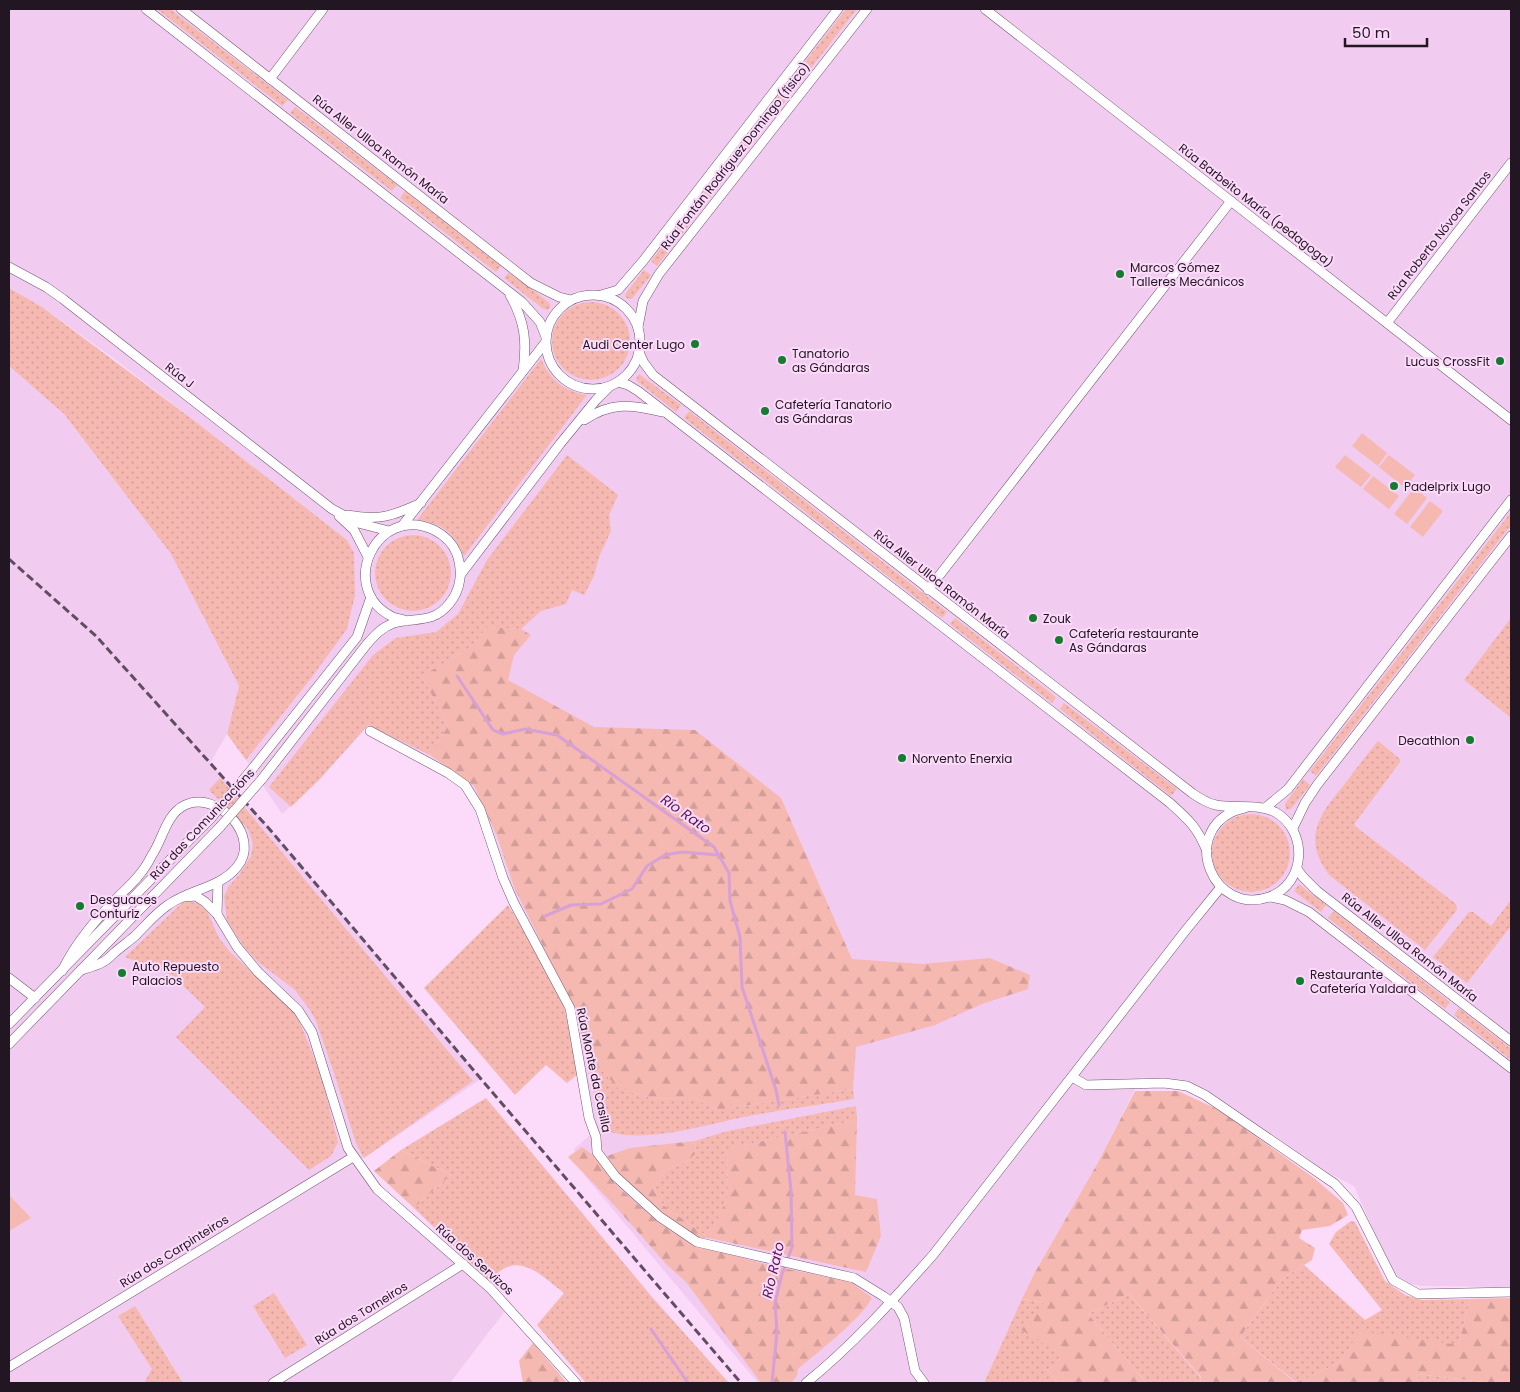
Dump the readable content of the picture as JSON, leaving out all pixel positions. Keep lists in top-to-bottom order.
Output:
{
  "streets": {
    "street": [
      "Rúa Aller Ulloa Ramón María",
      "Rúa Fontán Rodríguez Domingo (físico)",
      "Rúa Barbeito María (pedagoga)",
      "Rúa Roberto Nóvoa Santos",
      "Rúa J",
      "Rúa das Comunicacións",
      "Rúa Monte da Casilla",
      "Rúa dos Carpinteiros",
      "Rúa dos Servizos",
      "Rúa dos Torneiros"
    ]
  },
  "crossings": [
    ["Rúa Aller Ulloa Ramón María", "Rúa Fontán Rodríguez Domingo (físico)"],
    ["Rúa Barbeito María (pedagoga)", "Rúa Roberto Nóvoa Santos"],
    ["Rúa J", "Rúa das Comunicacións"],
    ["Rúa dos Carpinteiros", "Rúa dos Servizos"],
    ["Rúa dos Servizos", "Rúa dos Torneiros"]
  ],
  "water": ["Río Rato"],
  "places": [
    "Marcos Gómez Talleres Mecánicos",
    "Audi Center Lugo",
    "Tanatorio as Gándaras",
    "Lucus CrossFit",
    "Cafetería Tanatorio as Gándaras",
    "Padelprix Lugo",
    "Zouk",
    "Cafetería restaurante As Gándaras",
    "Decathlon",
    "Norvento Enerxia",
    "Desguaces Conturiz",
    "Auto Repuesto Palacios",
    "Restaurante Cafetería Yaldara"
  ],
  "scale_bar": "50 m"
}
